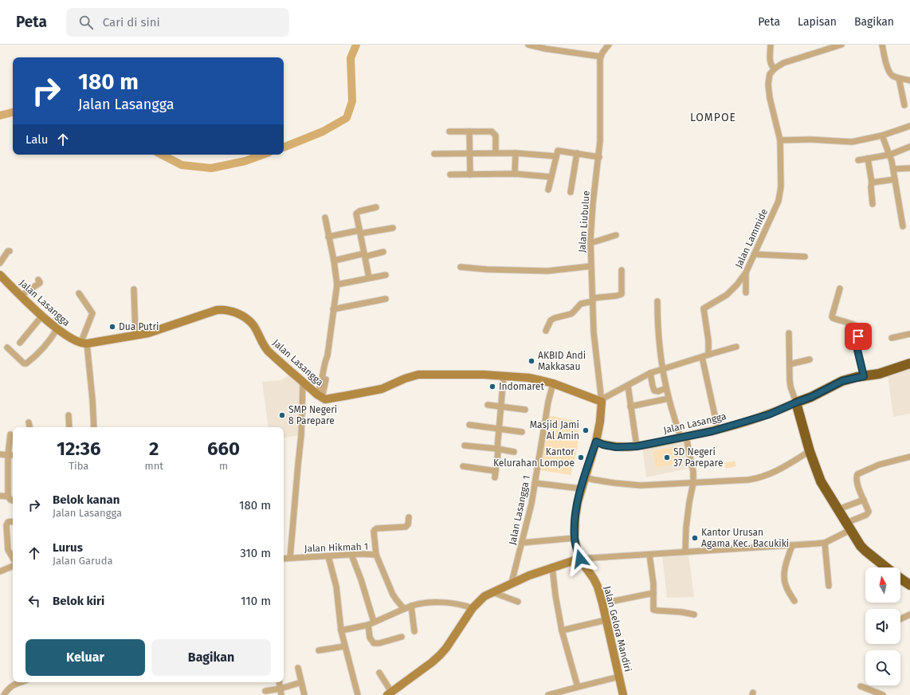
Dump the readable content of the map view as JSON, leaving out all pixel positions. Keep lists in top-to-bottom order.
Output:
{
  "streets": {
    "street": [
      "Jalan Liubulue",
      "Jalan Lammide",
      "Jalan Lasangga",
      "Jalan Lasangga 1",
      "Jalan Hikmah 1",
      "Jalan Gelora Mandiri"
    ]
  },
  "crossings": [
    ["Jalan Liubulue", "Jalan Lasangga"],
    ["Jalan Liubulue", "Jalan Gelora Mandiri"],
    ["Jalan Lasangga", "Jalan Lasangga 1"],
    ["Jalan Lasangga", "Jalan Gelora Mandiri"]
  ],
  "districts": ["LOMPOE"],
  "places": [
    "Dua Putri",
    "AKBID Andi Makkasau",
    "Indomaret",
    "SMP Negeri 8 Parepare",
    "Masjid Jami Al Amin",
    "Kantor Kelurahan Lompoe",
    "SD Negeri 37 Parepare",
    "Kantor Urusan Agama Kec. Bacukiki"
  ],
  "north": "top",
  "page": {
    "header": "Peta",
    "search": "Cari di sini",
    "nav": ["Peta", "Lapisan", "Bagikan"],
    "turn": ["180 m", "Jalan Lasangga"],
    "then": "Lalu",
    "eta": [
      "12:36",
      "Tiba",
      "2",
      "mnt",
      "660",
      "m"
    ],
    "list": [
      {
        "name": "Belok kanan",
        "note": "Jalan Lasangga",
        "value": "180 m"
      },
      {
        "name": "Lurus",
        "note": "Jalan Garuda",
        "value": "310 m"
      },
      {
        "name": "Belok kiri",
        "value": "110 m"
      }
    ],
    "buttons": ["Keluar", "Bagikan"]
  }
}
